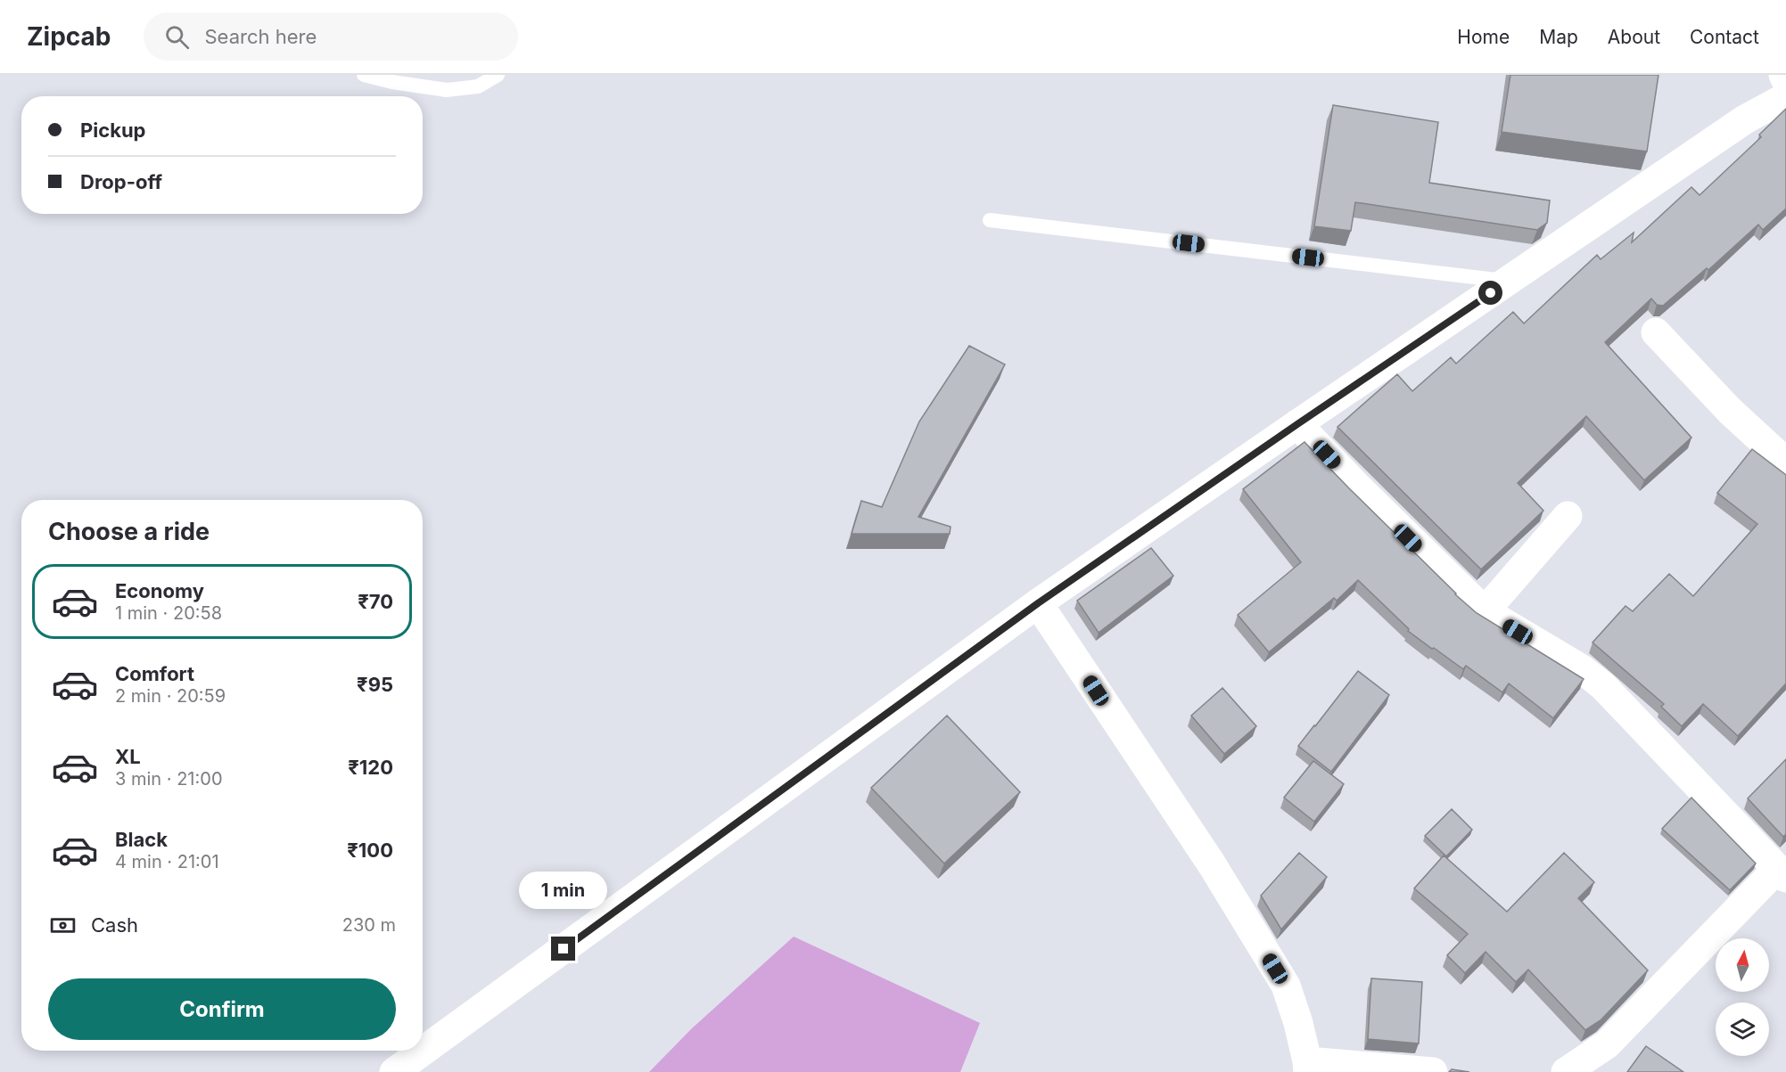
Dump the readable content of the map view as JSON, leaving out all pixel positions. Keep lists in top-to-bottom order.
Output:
{
  "north": "top",
  "page": {
    "header": "Zipcab",
    "search": "Search here",
    "nav": [
      "Home",
      "Map",
      "About",
      "Contact"
    ],
    "banner": ["Pickup", "Drop-off"],
    "heading": "Choose a ride",
    "list": [
      {
        "name": "Economy",
        "note": "1 min · 20:58",
        "value": "₹70"
      },
      {
        "name": "Comfort",
        "note": "2 min · 20:59",
        "value": "₹95"
      },
      {
        "name": "XL",
        "note": "3 min · 21:00",
        "value": "₹120"
      },
      {
        "name": "Black",
        "note": "4 min · 21:01",
        "value": "₹100"
      }
    ],
    "bubble": "1 min",
    "pay": ["Cash", "230 m"],
    "buttons": "Confirm"
  }
}
